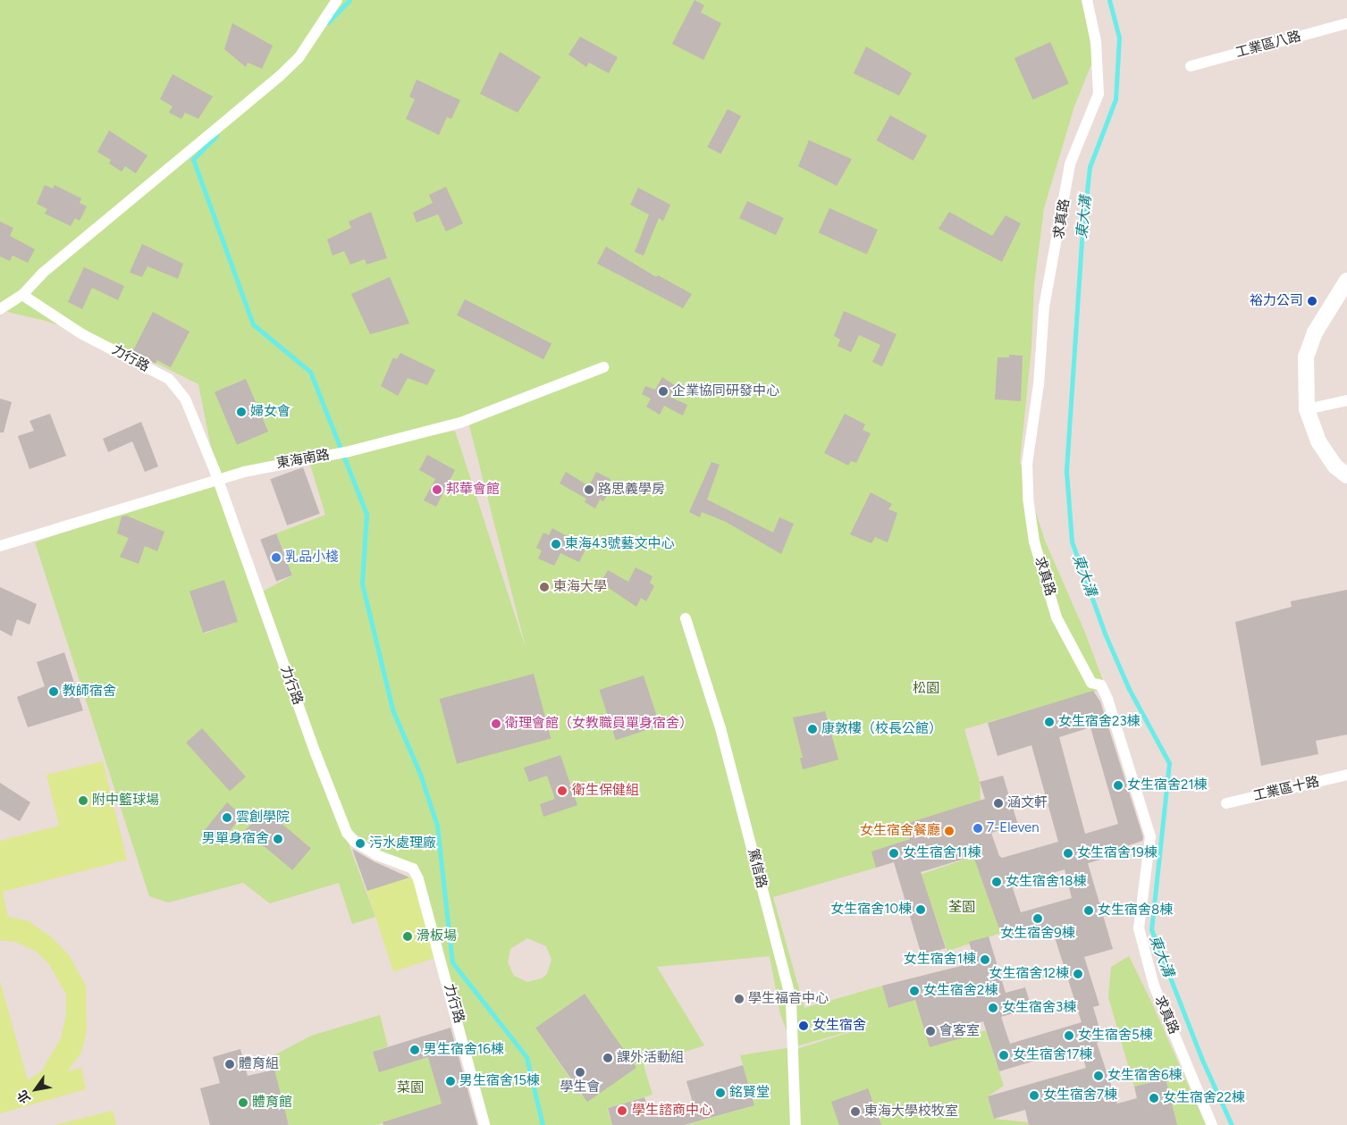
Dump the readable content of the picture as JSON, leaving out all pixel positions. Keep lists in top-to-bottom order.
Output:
{
  "streets": {
    "street": [
      "工業區八路",
      "求真路",
      "力行路",
      "東海南路",
      "工業區十路",
      "篤信路"
    ]
  },
  "crossings": [
    ["力行路", "東海南路"]
  ],
  "water": ["東大溝"],
  "parks": ["松園", "荃園", "菜園"],
  "places": [
    "裕力公司",
    "企業協同研發中心",
    "婦女會",
    "邦華會館",
    "路思義學房",
    "東海43號藝文中心",
    "乳品小棧",
    "東海大學",
    "教師宿舍",
    "女生宿舍23棟",
    "衛理會館（女教職員單身宿舍）",
    "康敦樓（校長公館）",
    "女生宿舍21棟",
    "衛生保健組",
    "附中籃球場",
    "涵文軒",
    "雲創學院",
    "7-Eleven",
    "女生宿舍餐廳",
    "男單身宿舍",
    "污水處理廠",
    "女生宿舍11棟",
    "女生宿舍19棟",
    "女生宿舍18棟",
    "女生宿舍10棟",
    "女生宿舍8棟",
    "女生宿舍9棟",
    "滑板場",
    "女生宿舍1棟",
    "女生宿舍12棟",
    "女生宿舍2棟",
    "學生福音中心",
    "女生宿舍3棟",
    "女生宿舍",
    "會客室",
    "女生宿舍5棟",
    "男生宿舍16棟",
    "女生宿舍17棟",
    "課外活動組",
    "體育組",
    "學生會",
    "女生宿舍6棟",
    "男生宿舍15棟",
    "銘賢堂",
    "女生宿舍7棟",
    "女生宿舍22棟",
    "體育館",
    "學生諮商中心",
    "東海大學校牧室"
  ],
  "north": "bottom left"
}
